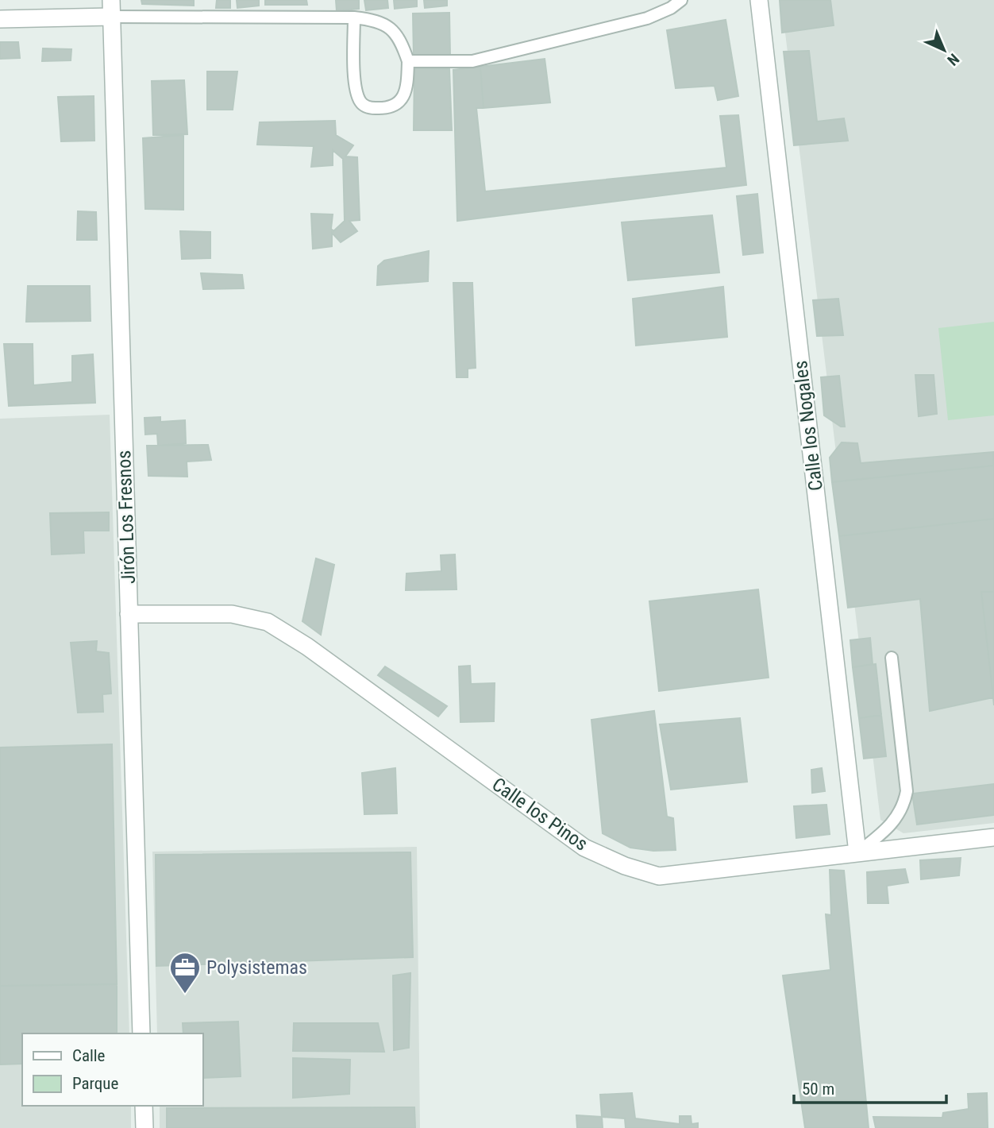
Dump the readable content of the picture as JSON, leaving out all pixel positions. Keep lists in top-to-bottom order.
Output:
{
  "streets": {
    "street": ["Calle los Nogales", "Jirón Los Fresnos", "Calle los Pinos"]
  },
  "crossings": [
    ["Calle los Nogales", "Calle los Pinos"],
    ["Jirón Los Fresnos", "Calle los Pinos"]
  ],
  "places": {
    "office": ["Polysistemas"]
  },
  "legend": ["Calle", "Parque"],
  "scale_bar": "50 m",
  "north": "bottom right"
}
